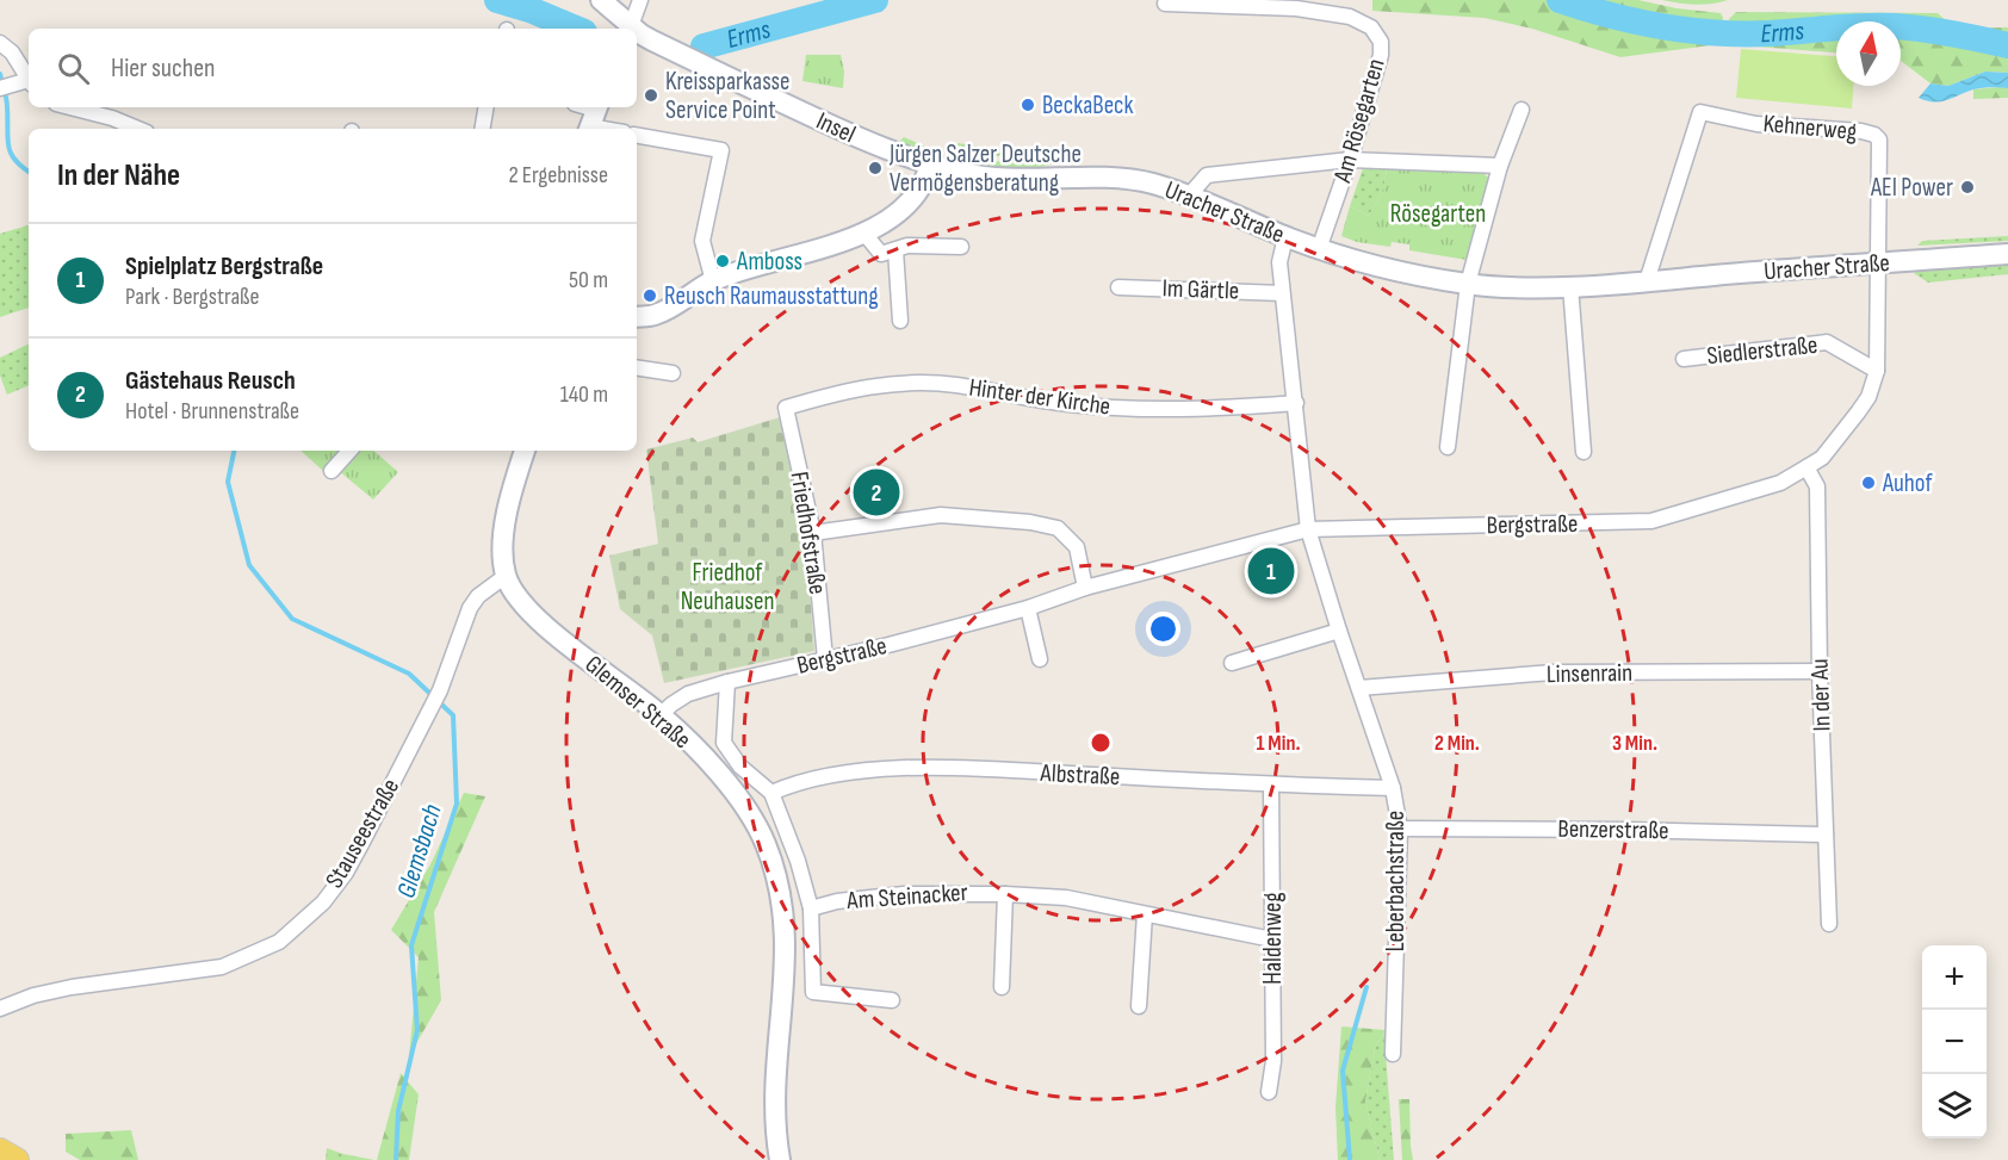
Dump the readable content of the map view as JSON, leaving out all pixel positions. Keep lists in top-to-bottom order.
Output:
{
  "streets": {
    "street": [
      "Am Rösegarten",
      "Insel",
      "Kehnerweg",
      "Uracher Straße",
      "Im Gärtle",
      "Siedlerstraße",
      "Hinter der Kirche",
      "Bergstraße",
      "Friedhofstraße",
      "Linsenrain",
      "In der Au",
      "Glemser Straße",
      "Albstraße",
      "Benzerstraße",
      "Stauseestraße",
      "Leberbachstraße",
      "Am Steinacker",
      "Haldenweg"
    ]
  },
  "crossings": [
    ["Am Rösegarten", "Uracher Straße"],
    ["Insel", "Uracher Straße"],
    ["Kehnerweg", "Uracher Straße"],
    ["Kehnerweg", "Bergstraße"],
    ["Uracher Straße", "Bergstraße"],
    ["Uracher Straße", "Leberbachstraße"],
    ["Im Gärtle", "Leberbachstraße"],
    ["Siedlerstraße", "Bergstraße"],
    ["Hinter der Kirche", "Friedhofstraße"],
    ["Hinter der Kirche", "Leberbachstraße"],
    ["Bergstraße", "Friedhofstraße"],
    ["Bergstraße", "In der Au"],
    ["Bergstraße", "Glemser Straße"],
    ["Bergstraße", "Leberbachstraße"],
    ["Bergstraße", "Am Steinacker"],
    ["Linsenrain", "In der Au"],
    ["Linsenrain", "Leberbachstraße"],
    ["In der Au", "Benzerstraße"],
    ["Glemser Straße", "Stauseestraße"],
    ["Albstraße", "Leberbachstraße"],
    ["Albstraße", "Am Steinacker"],
    ["Albstraße", "Haldenweg"],
    ["Benzerstraße", "Leberbachstraße"],
    ["Am Steinacker", "Haldenweg"]
  ],
  "water": ["Erms", "Glemsbach"],
  "parks": ["Rösegarten", "Friedhof Neuhausen"],
  "places": [
    "Kreissparkasse Service Point",
    "BeckaBeck",
    "Jürgen Salzer Deutsche Vermögensberatung",
    "AEI Power",
    "Amboss",
    "Reusch Raumausstattung",
    "Auhof"
  ],
  "north": "top",
  "page": {
    "search": "Hier suchen",
    "heading": ["In der Nähe", "2 Ergebnisse"],
    "list": [
      {
        "mark": "1",
        "name": "Spielplatz Bergstraße",
        "note": "Park · Bergstraße",
        "value": "50 m"
      },
      {
        "mark": "2",
        "name": "Gästehaus Reusch",
        "note": "Hotel · Brunnenstraße",
        "value": "140 m"
      }
    ],
    "pins": ["2", "1"],
    "map_buttons": ["+", "−"]
  },
  "rings": ["1 Min.", "2 Min.", "3 Min."]
}
